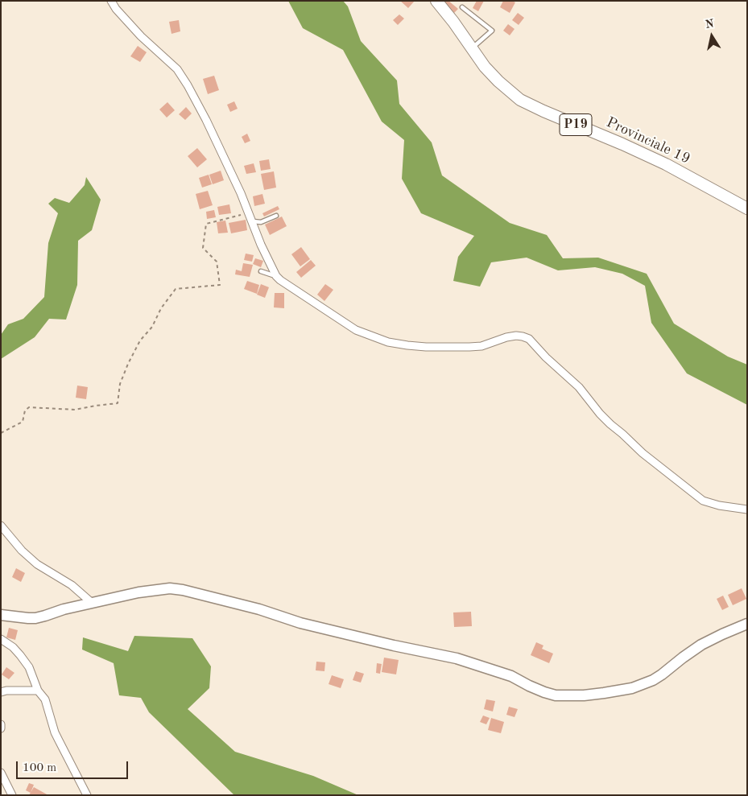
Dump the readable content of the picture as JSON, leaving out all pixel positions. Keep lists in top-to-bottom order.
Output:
{
  "streets": {
    "main road": ["P19", "Provinciale 19"]
  },
  "scale_bar": "100 m",
  "north": "top"
}
